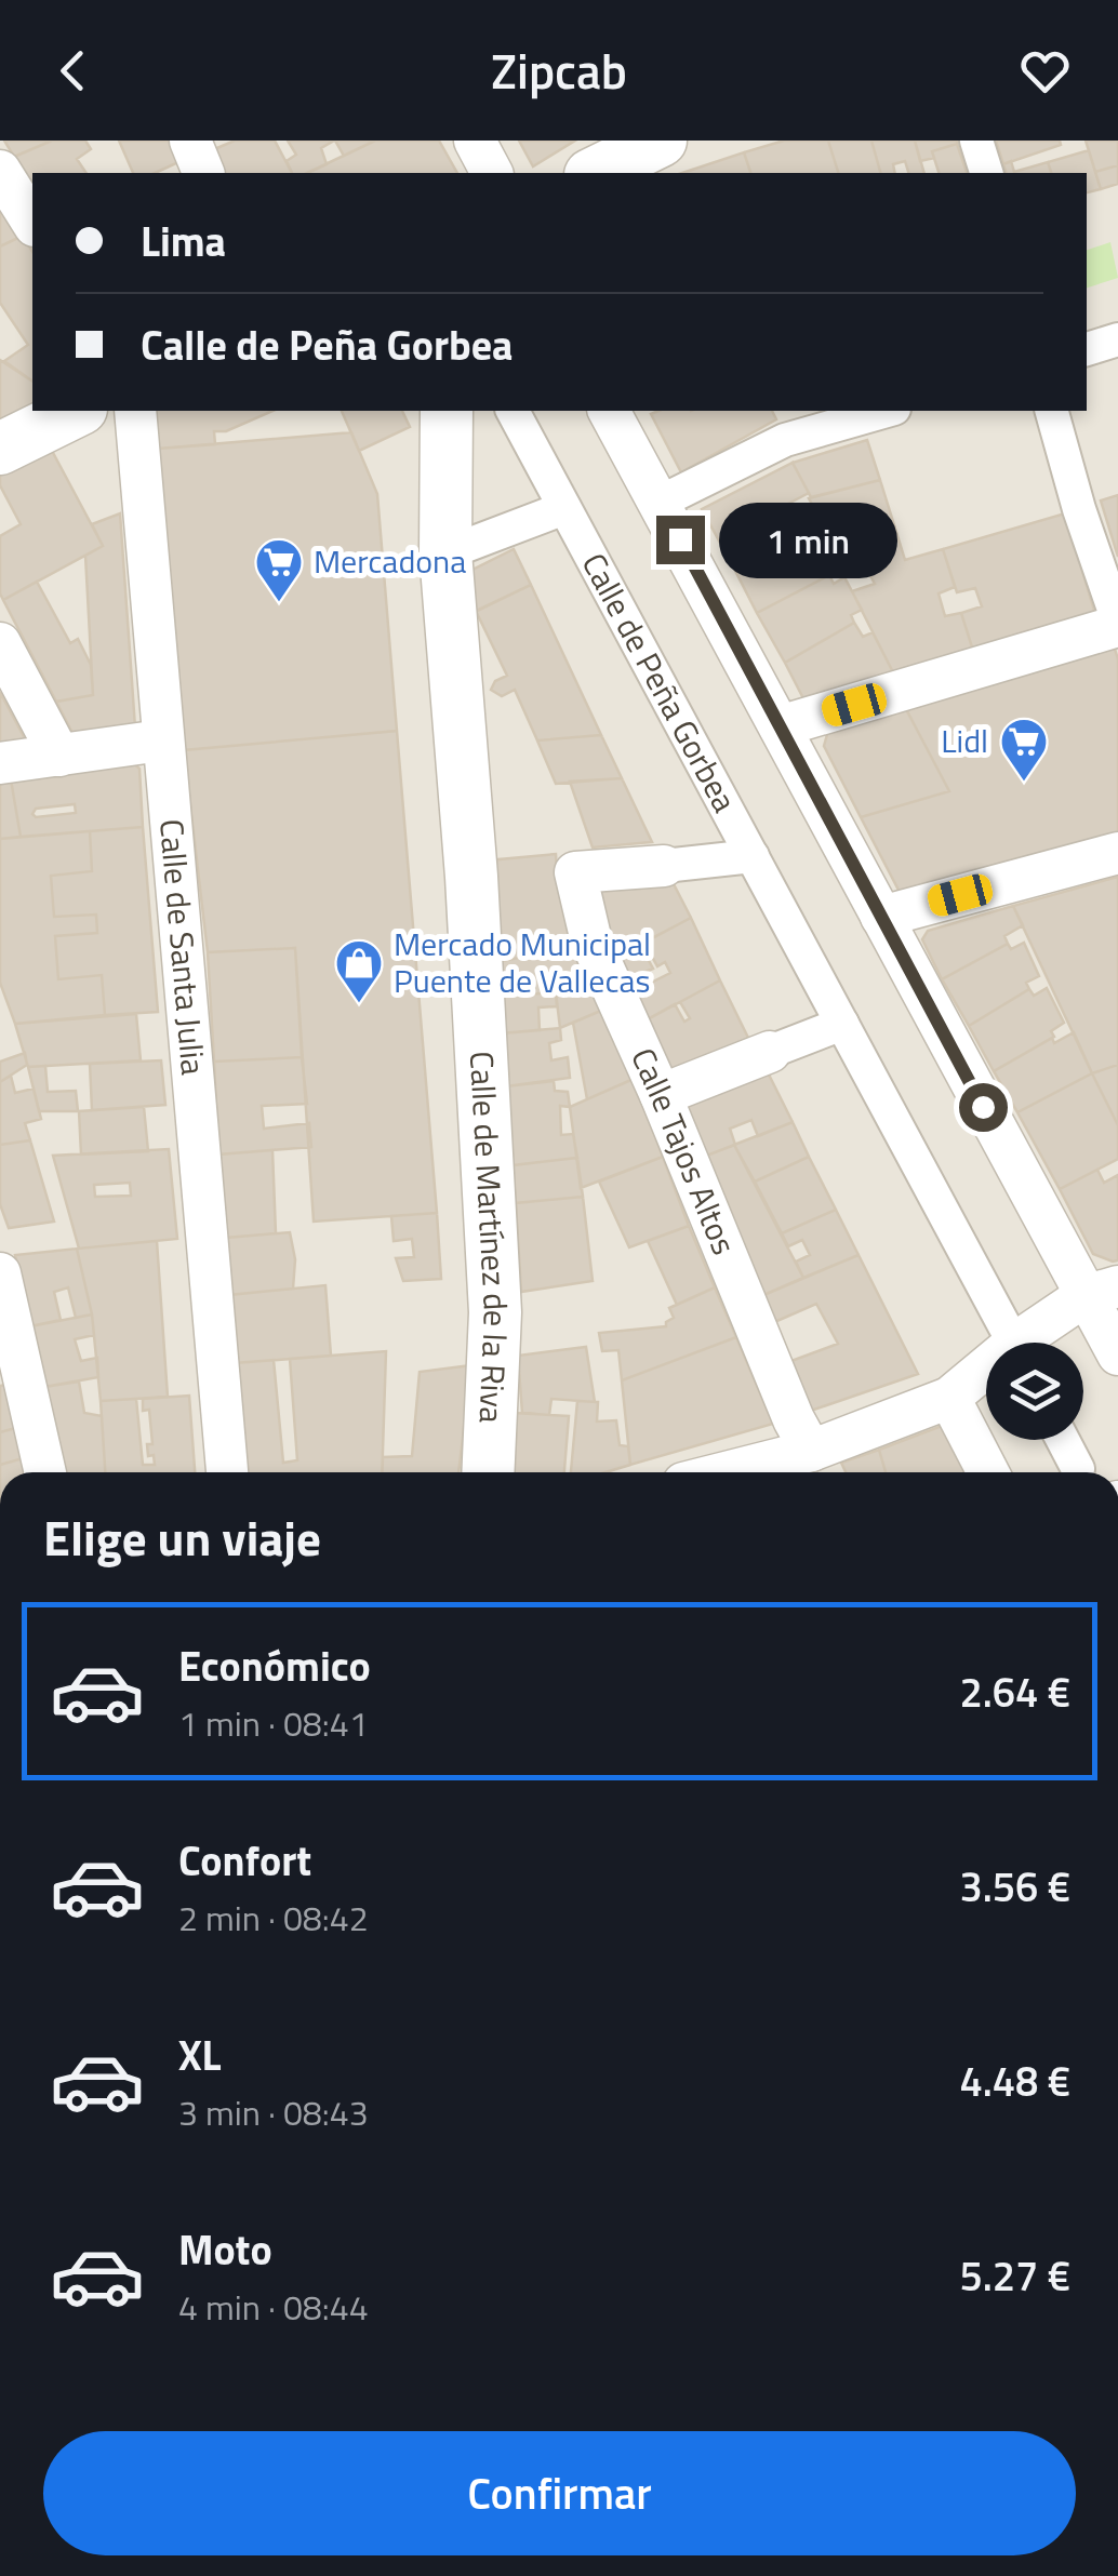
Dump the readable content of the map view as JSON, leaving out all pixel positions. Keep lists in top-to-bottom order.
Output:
{
  "streets": {
    "street": [
      "Calle de Peña Gorbea",
      "Calle de Santa Julia",
      "Calle Tajos Altos",
      "Calle de Martínez de la Riva"
    ]
  },
  "crossings": [
    ["Calle de Peña Gorbea", "Calle Tajos Altos"]
  ],
  "places": {
    "supermarket": ["Mercadona", "Lidl"],
    "shop": ["Mercado Municipal Puente de Vallecas"]
  },
  "page": {
    "header": "Zipcab",
    "banner": ["Lima", "Calle de Peña Gorbea"],
    "bubble": "1 min",
    "heading": "Elige un viaje",
    "list": [
      {
        "name": "Económico",
        "note": "1 min · 08:41",
        "value": "2.64 €"
      },
      {
        "name": "Confort",
        "note": "2 min · 08:42",
        "value": "3.56 €"
      },
      {
        "name": "XL",
        "note": "3 min · 08:43",
        "value": "4.48 €"
      },
      {
        "name": "Moto",
        "note": "4 min · 08:44",
        "value": "5.27 €"
      }
    ],
    "buttons": "Confirmar"
  }
}
